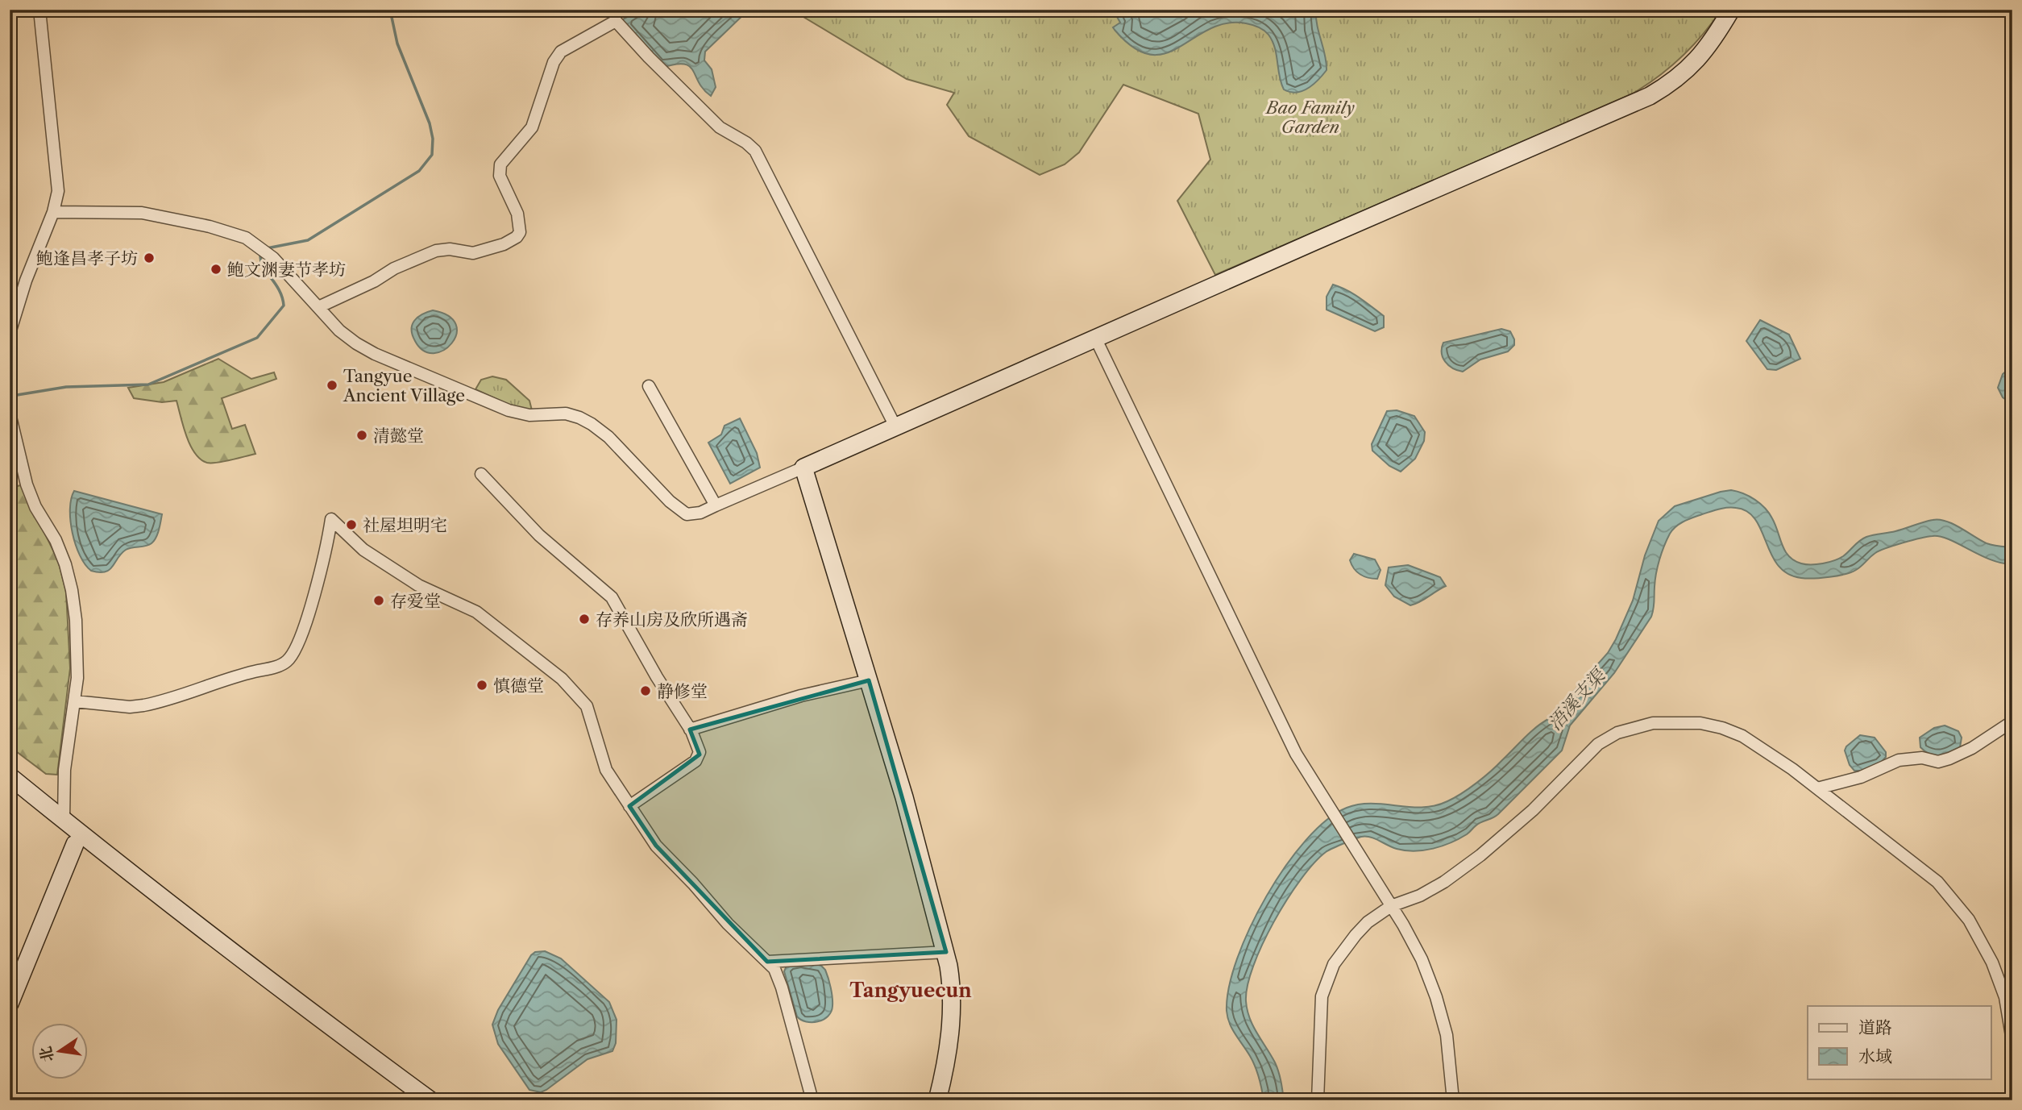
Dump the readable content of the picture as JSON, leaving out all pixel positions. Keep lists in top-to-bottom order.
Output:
{
  "districts": ["Tangyuecun"],
  "water": ["浯溪支渠"],
  "parks": ["Bao Family Garden"],
  "places": [
    "鲍逢昌孝子坊",
    "鲍文渊妻节孝坊",
    "Tangyue Ancient Village",
    "清懿堂",
    "社屋坦明宅",
    "存爱堂",
    "存养山房及欣所遇斋",
    "慎德堂",
    "静修堂"
  ],
  "legend": ["道路", "水域"],
  "north": "left"
}
